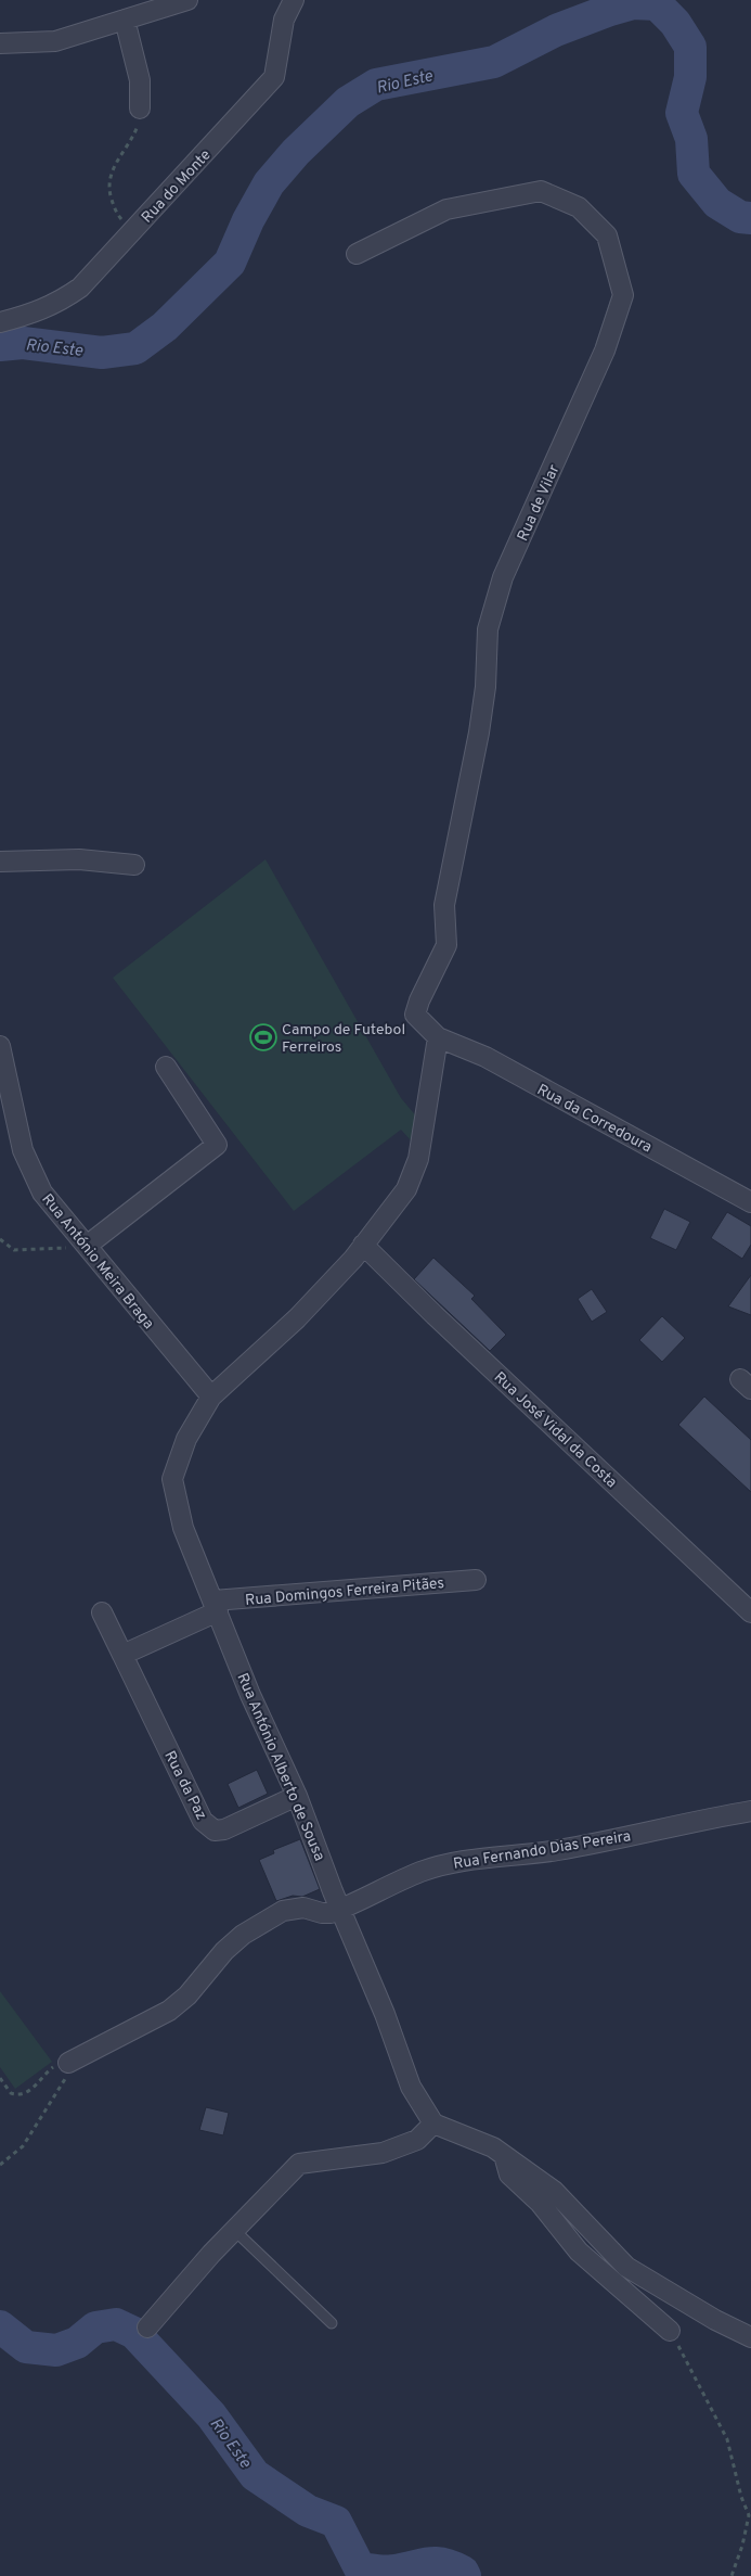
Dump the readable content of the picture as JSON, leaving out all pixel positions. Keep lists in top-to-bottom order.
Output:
{
  "streets": {
    "street": [
      "Rua do Monte",
      "Rua de Vilar",
      "Rua da Corredoura",
      "Rua António Meira Braga",
      "Rua José Vidal da Costa",
      "Rua Domingos Ferreira Pitães",
      "Rua António Alberto de Sousa",
      "Rua da Paz",
      "Rua Fernando Dias Pereira"
    ]
  },
  "crossings": [
    ["Rua de Vilar", "Rua da Corredoura"],
    ["Rua António Meira Braga", "Rua António Alberto de Sousa"],
    ["Rua Domingos Ferreira Pitães", "Rua António Alberto de Sousa"],
    ["Rua António Alberto de Sousa", "Rua da Paz"],
    ["Rua António Alberto de Sousa", "Rua Fernando Dias Pereira"]
  ],
  "water": ["Rio Este"],
  "places": {
    "sports": ["Campo de Futebol Ferreiros"]
  }
}
